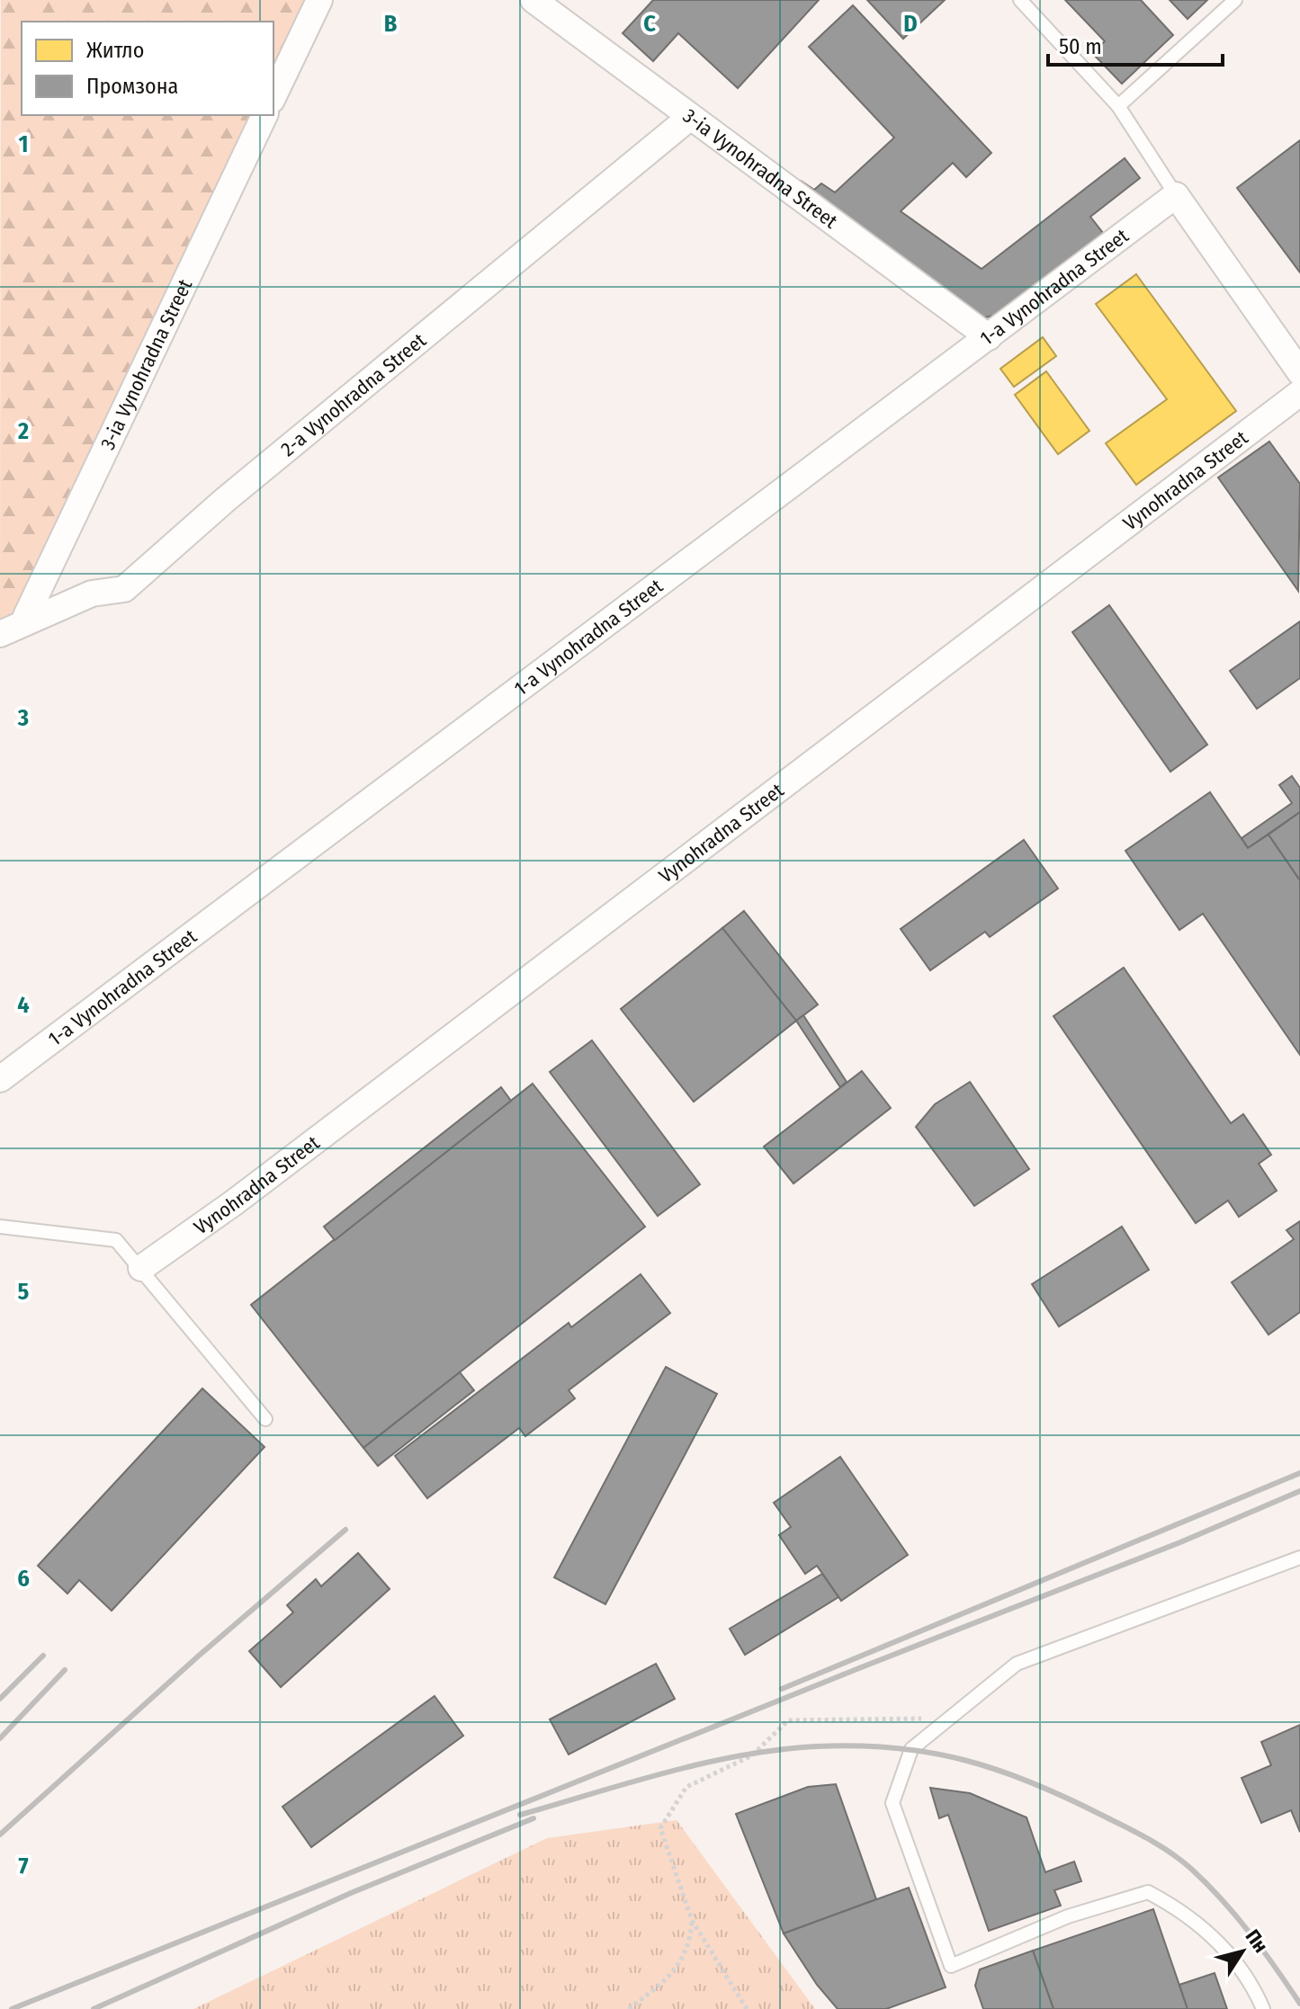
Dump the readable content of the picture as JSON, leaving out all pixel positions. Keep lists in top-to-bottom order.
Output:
{
  "streets": {
    "street": [
      "3-ia Vynohradna Street",
      "1-a Vynohradna Street",
      "2-a Vynohradna Street",
      "Vynohradna Street"
    ]
  },
  "crossings": [
    ["3-ia Vynohradna Street", "1-a Vynohradna Street"],
    ["3-ia Vynohradna Street", "2-a Vynohradna Street"]
  ],
  "legend": ["Житло", "Промзона"],
  "scale_bar": "50 m",
  "north": "top right",
  "grid": {
    "columns": ["B", "C", "D"],
    "rows": [
      "1",
      "2",
      "3",
      "4",
      "5",
      "6",
      "7"
    ]
  }
}
